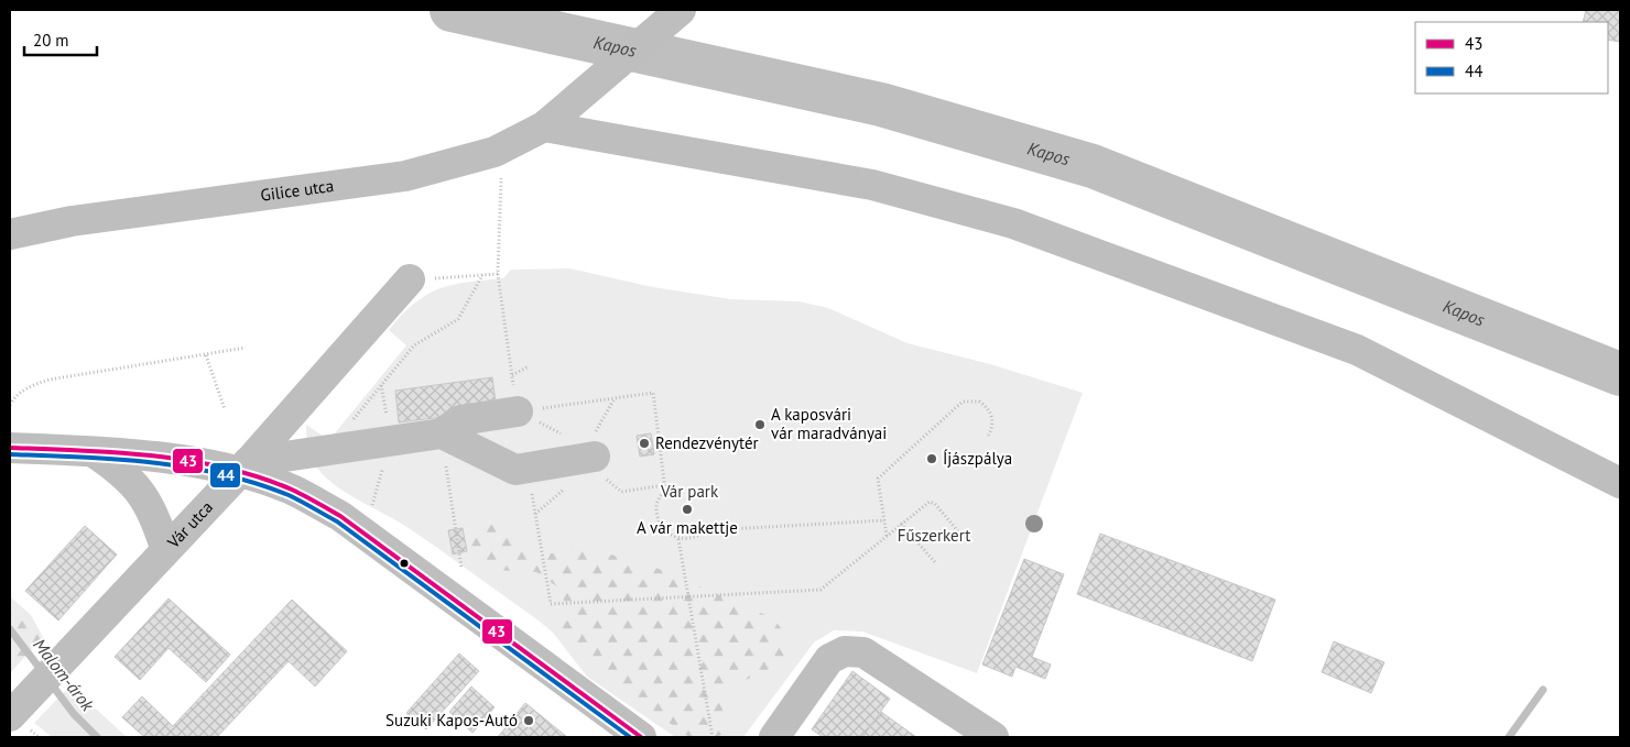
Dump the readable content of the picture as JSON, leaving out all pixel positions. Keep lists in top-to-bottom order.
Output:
{
  "streets": {
    "street": ["Gilice utca", "Vár utca"]
  },
  "water": ["Kapos", "Malom-árok"],
  "parks": ["Vár park", "Fűszerkert"],
  "places": [
    "A kaposvári vár maradványai",
    "Rendezvénytér",
    "Íjászpálya",
    "A vár makettje",
    "Suzuki Kapos-Autó"
  ],
  "lines": ["transit line 43", "transit line 44"],
  "legend": ["43", "44"],
  "scale_bar": "20 m"
}
